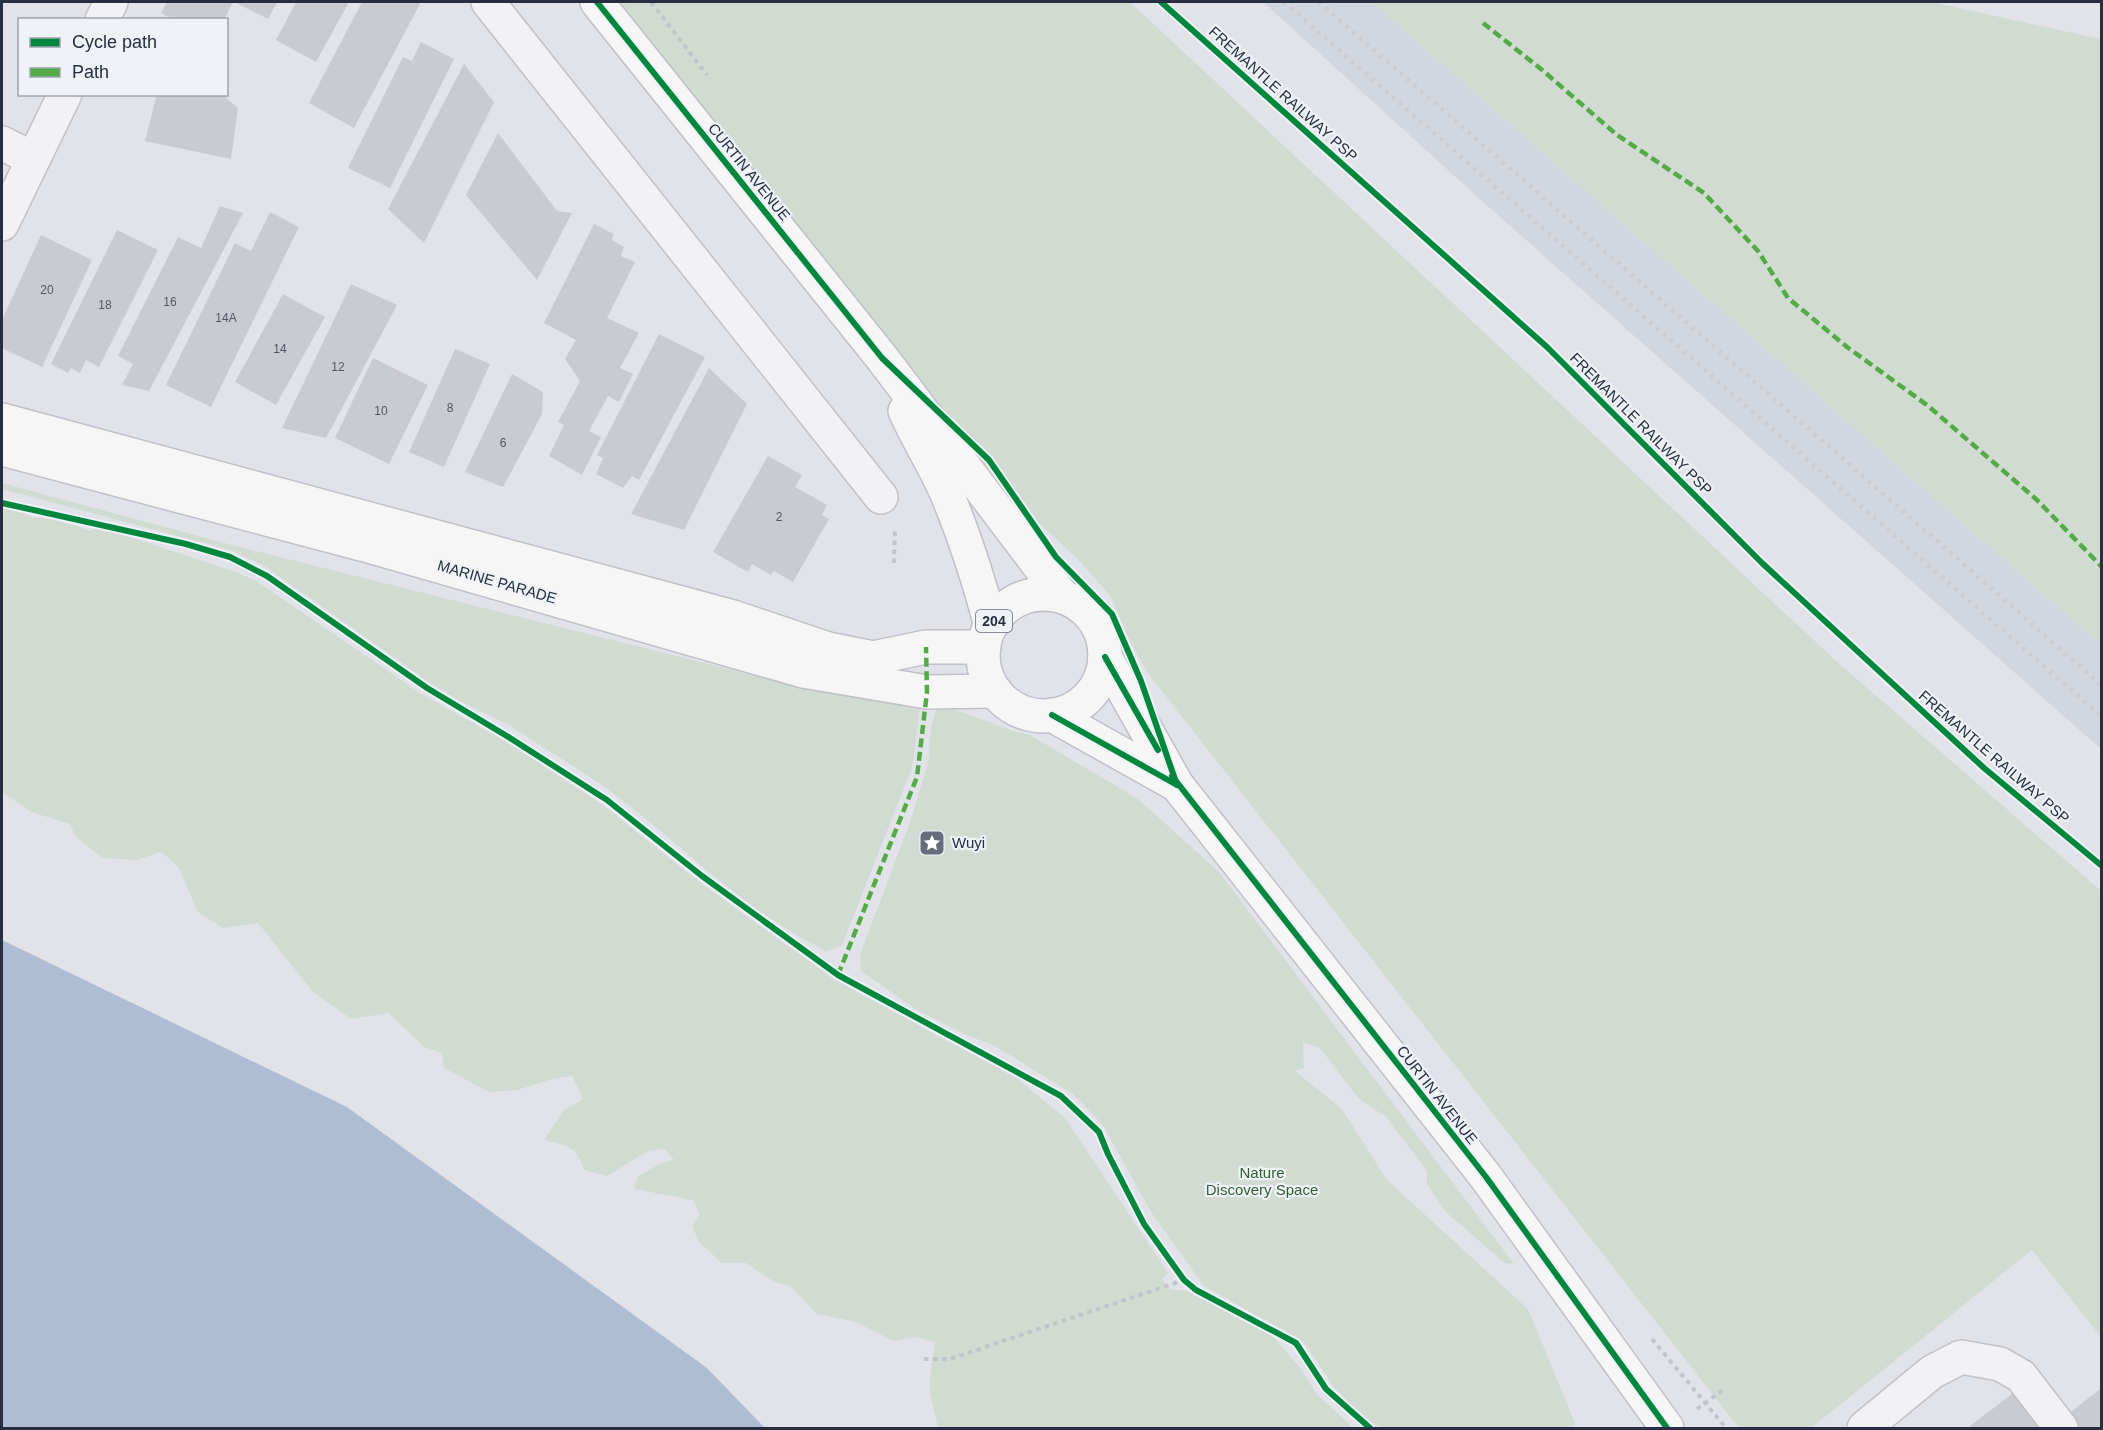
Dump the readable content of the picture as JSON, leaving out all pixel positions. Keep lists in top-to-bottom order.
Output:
{
  "streets": {
    "main road": ["CURTIN AVENUE", "MARINE PARADE", "204"],
    "cycle path": ["FREMANTLE RAILWAY PSP"]
  },
  "crossings": [
    ["CURTIN AVENUE", "MARINE PARADE"],
    ["CURTIN AVENUE", "204"],
    ["MARINE PARADE", "204"]
  ],
  "parks": ["Nature Discovery Space"],
  "places": {
    "place": ["Wuyi"]
  },
  "house_numbers": [
    "20",
    "16",
    "18",
    "14A",
    "14",
    "12",
    "8",
    "10",
    "6",
    "2"
  ],
  "legend": ["Cycle path", "Path"]
}
